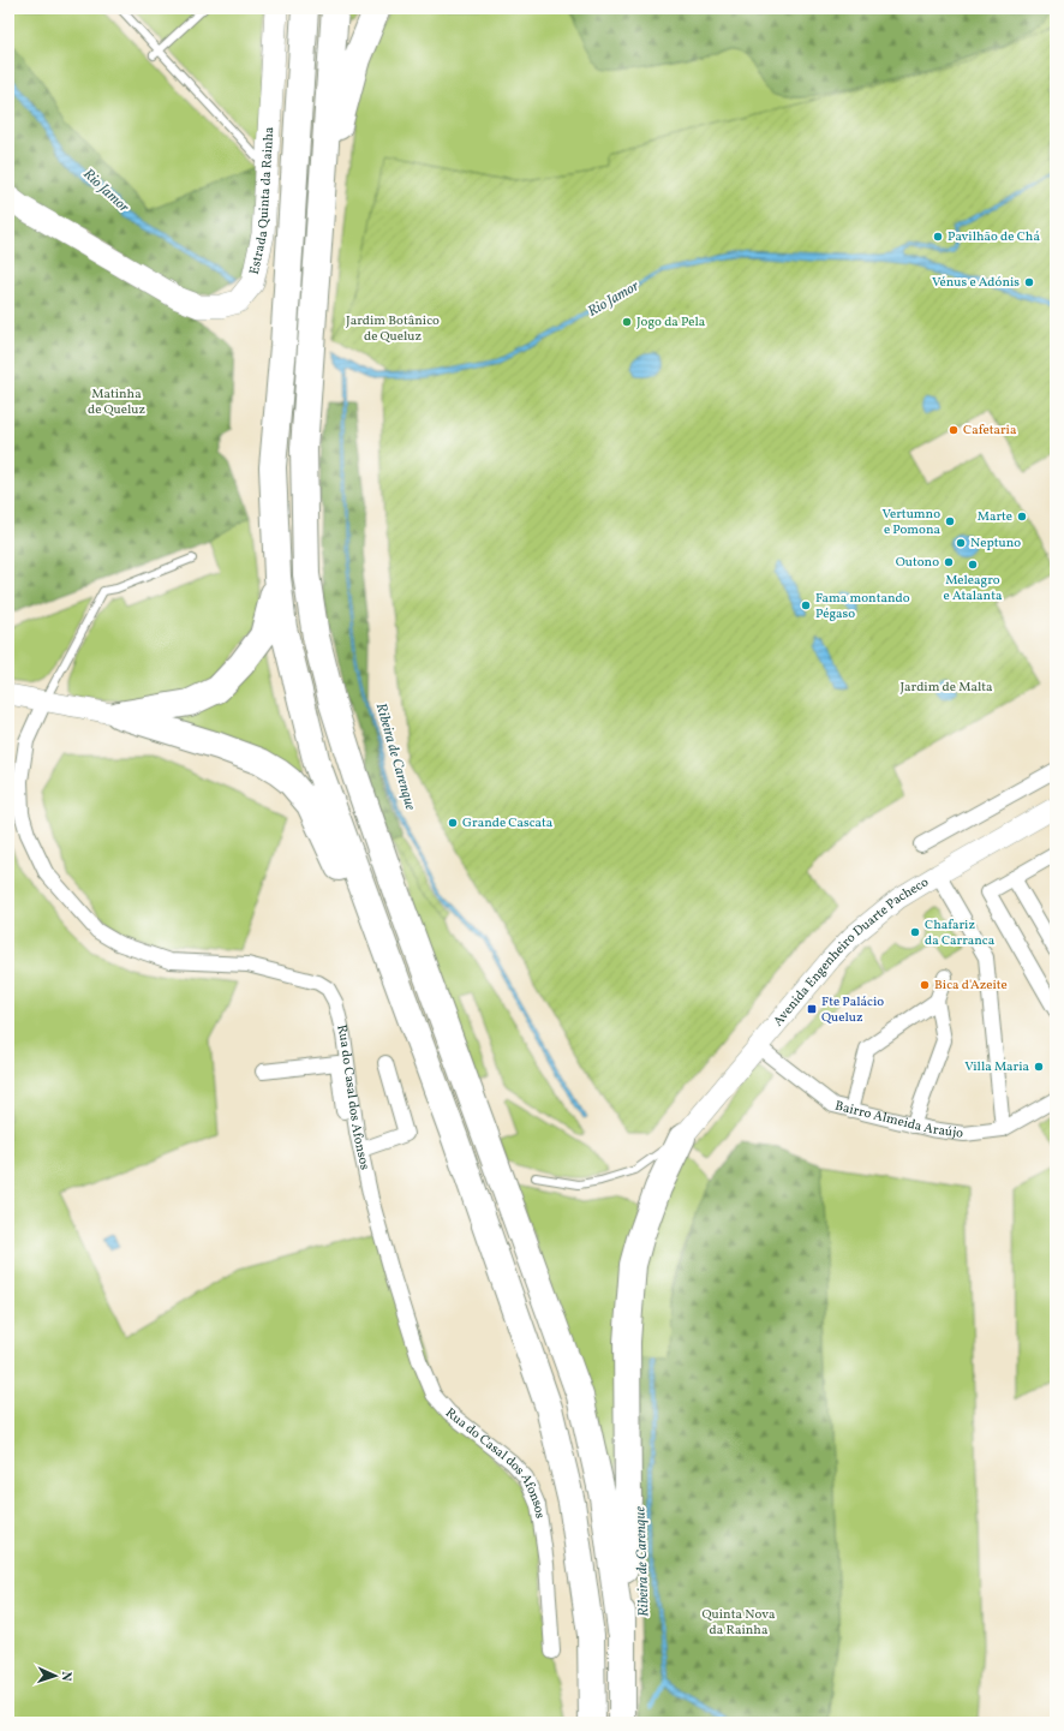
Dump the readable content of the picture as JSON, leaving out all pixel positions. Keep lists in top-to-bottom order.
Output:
{
  "streets": {
    "main road": ["Estrada Quinta da Rainha"],
    "street": ["Avenida Engenheiro Duarte Pacheco", "Rua do Casal dos Afonsos", "Bairro Almeida Araújo"]
  },
  "crossings": [
    ["Avenida Engenheiro Duarte Pacheco", "Bairro Almeida Araújo"]
  ],
  "water": ["Rio Jamor", "Ribeira de Carenque"],
  "parks": [
    "Jardim Botânico de Queluz",
    "Matinha de Queluz",
    "Jardim de Malta",
    "Quinta Nova da Rainha"
  ],
  "places": {
    "other": [
      "Pavilhão de Chá",
      "Vénus e Adónis",
      "Jogo da Pela",
      "Cafetaria",
      "Marte",
      "Vertumno e Pomona",
      "Neptuno",
      "Outono",
      "Meleagro e Atalanta",
      "Fama montando Pégaso",
      "Grande Cascata",
      "Chafariz da Carranca",
      "Bica d'Azeite",
      "Villa Maria"
    ],
    "transit": ["Fte Palácio Queluz"]
  },
  "north": "right"
}
